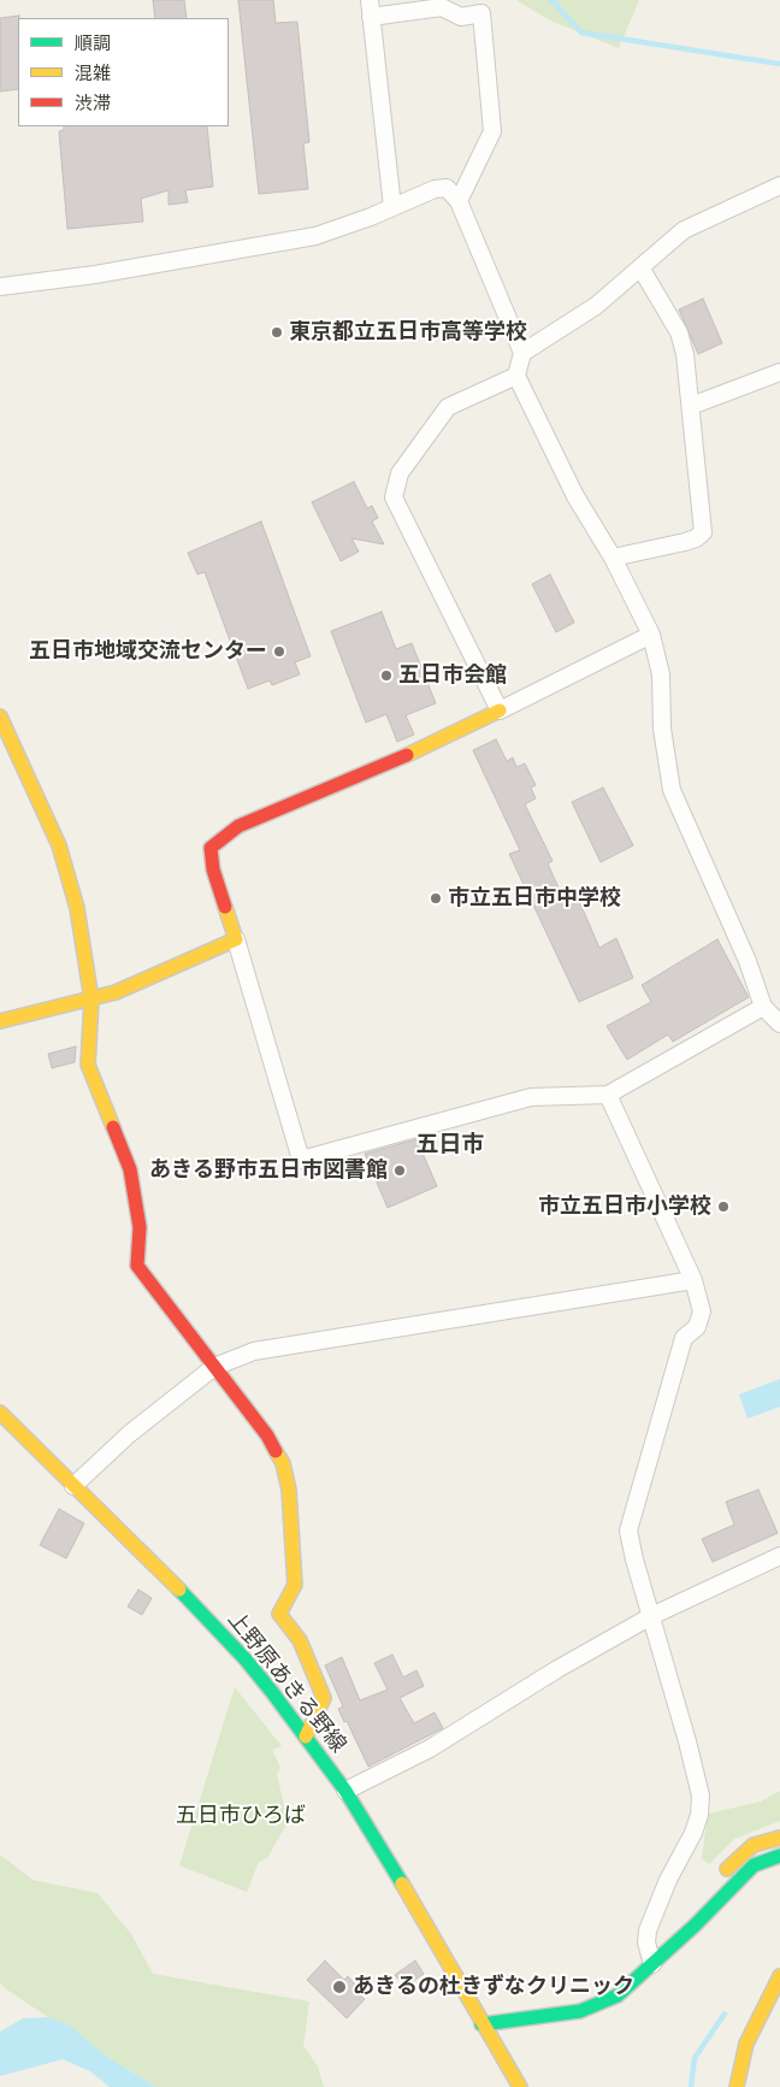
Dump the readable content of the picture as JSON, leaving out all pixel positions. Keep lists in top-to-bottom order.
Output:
{
  "streets": {
    "street": ["上野原あきる野線"]
  },
  "districts": ["五日市"],
  "parks": ["五日市ひろば"],
  "places": [
    "東京都立五日市高等学校",
    "五日市地域交流センター",
    "五日市会館",
    "市立五日市中学校",
    "あきる野市五日市図書館",
    "市立五日市小学校",
    "あきるの杜きずなクリニック"
  ],
  "legend": ["順調", "混雑", "渋滞"]
}
